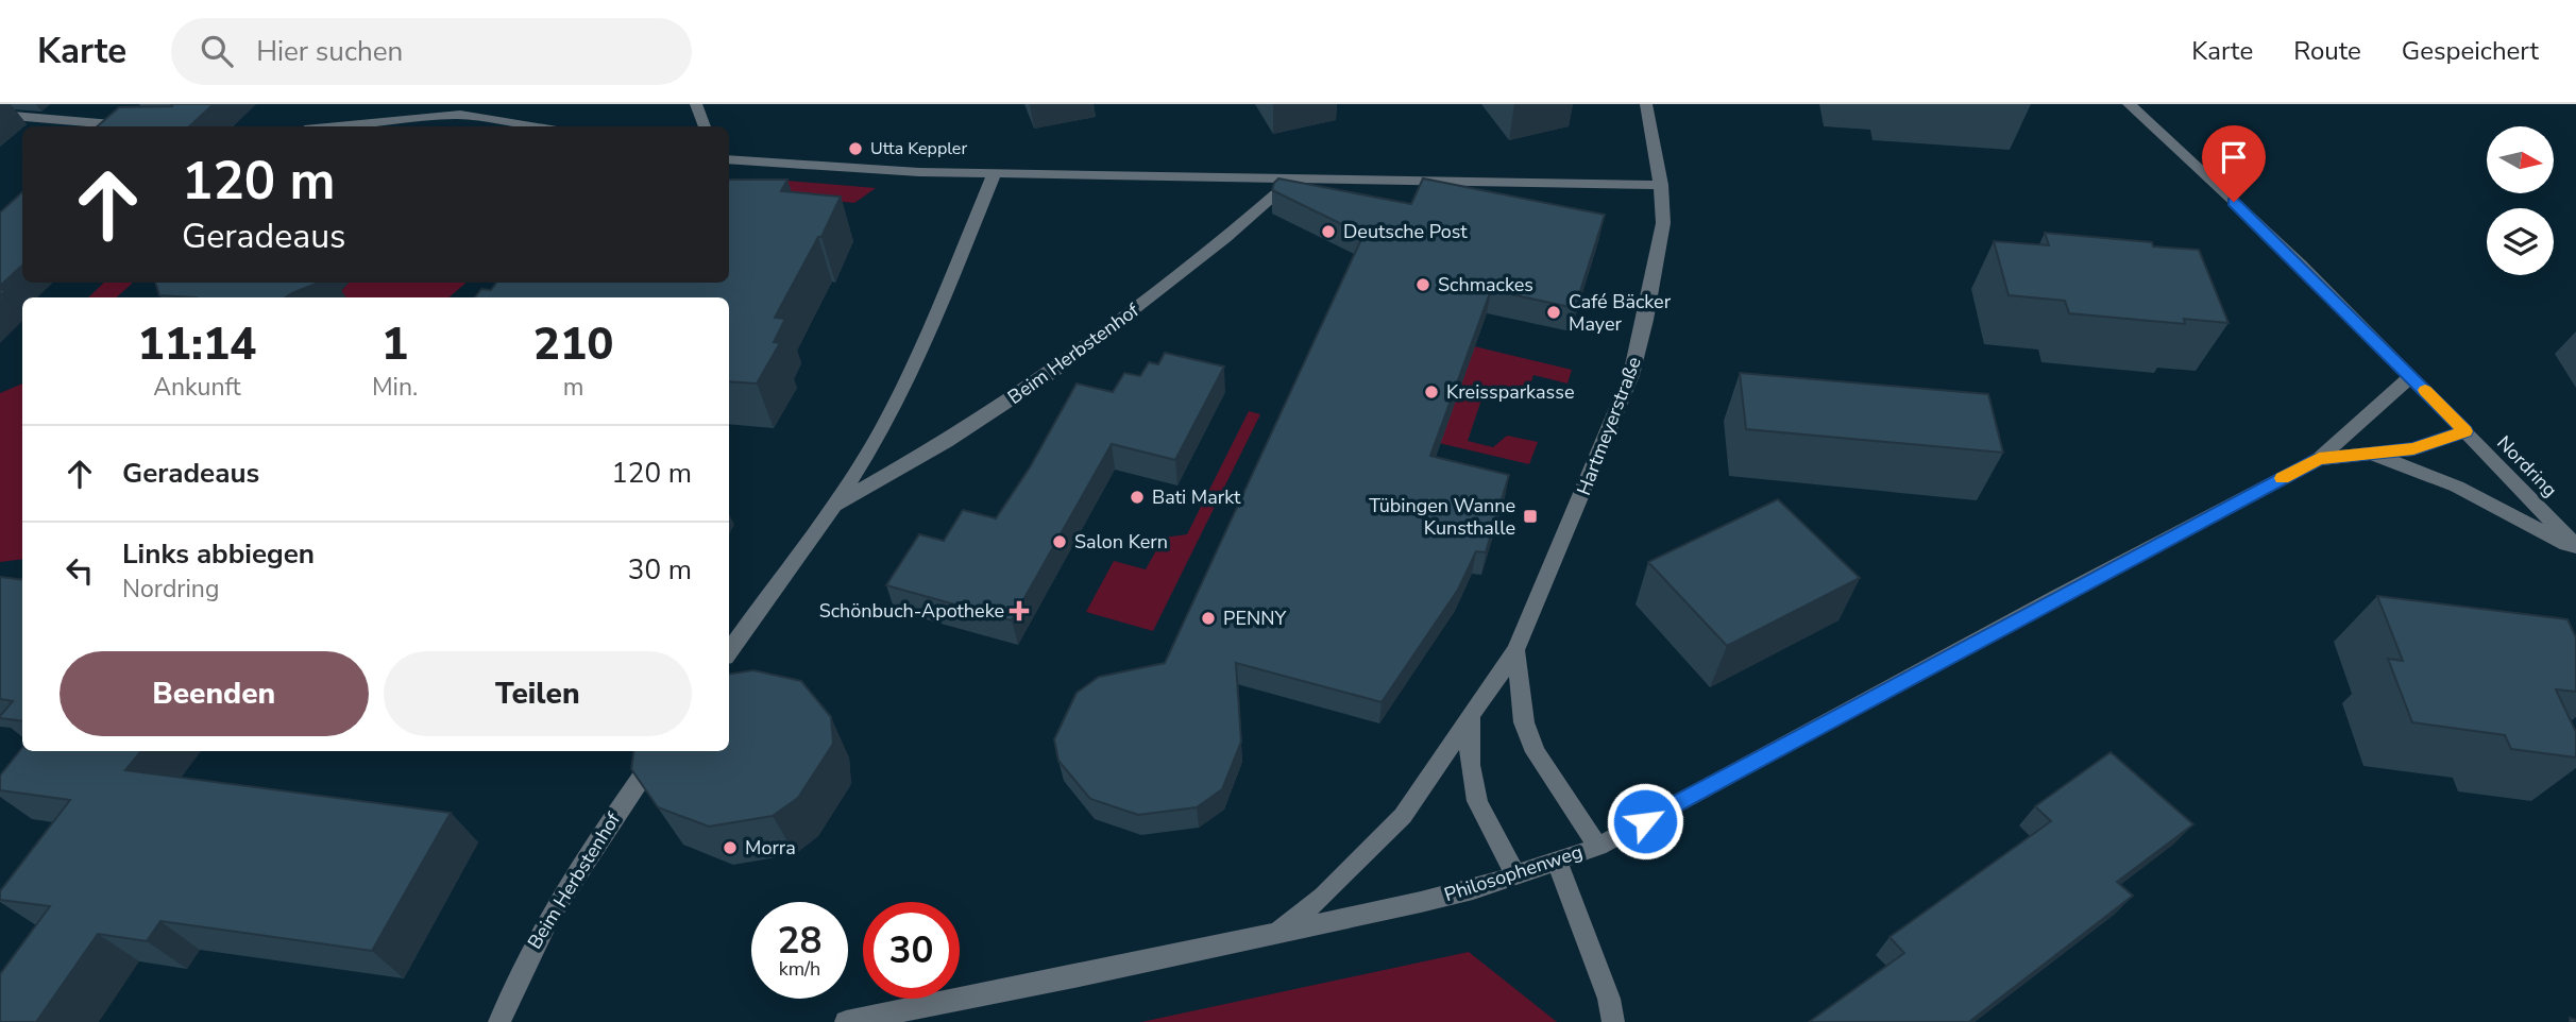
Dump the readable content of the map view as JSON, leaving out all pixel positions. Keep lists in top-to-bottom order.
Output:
{
  "streets": {
    "street": [
      "Beim Herbstenhof",
      "Hartmeyerstraße",
      "Nordring",
      "Philosophenweg"
    ]
  },
  "crossings": [
    ["Hartmeyerstraße", "Philosophenweg"]
  ],
  "places": {
    "other": [
      "Utta Keppler",
      "Deutsche Post",
      "Schmackes",
      "Café Bäcker Mayer",
      "Kreissparkasse",
      "Bati Markt",
      "Salon Kern",
      "PENNY",
      "Morra"
    ],
    "transit": ["Tübingen Wanne Kunsthalle"],
    "health": ["Schönbuch-Apotheke"]
  },
  "north": "right",
  "page": {
    "header": "Karte",
    "search": "Hier suchen",
    "nav": ["Karte", "Route", "Gespeichert"],
    "turn": ["120 m", "Geradeaus"],
    "eta": [
      "11:14",
      "Ankunft",
      "1",
      "Min.",
      "210",
      "m"
    ],
    "list": [
      {
        "name": "Geradeaus",
        "value": "120 m"
      },
      {
        "name": "Links abbiegen",
        "note": "Nordring",
        "value": "30 m"
      }
    ],
    "buttons": ["Beenden", "Teilen"],
    "speed": "28 km/h",
    "limit": "30"
  }
}
